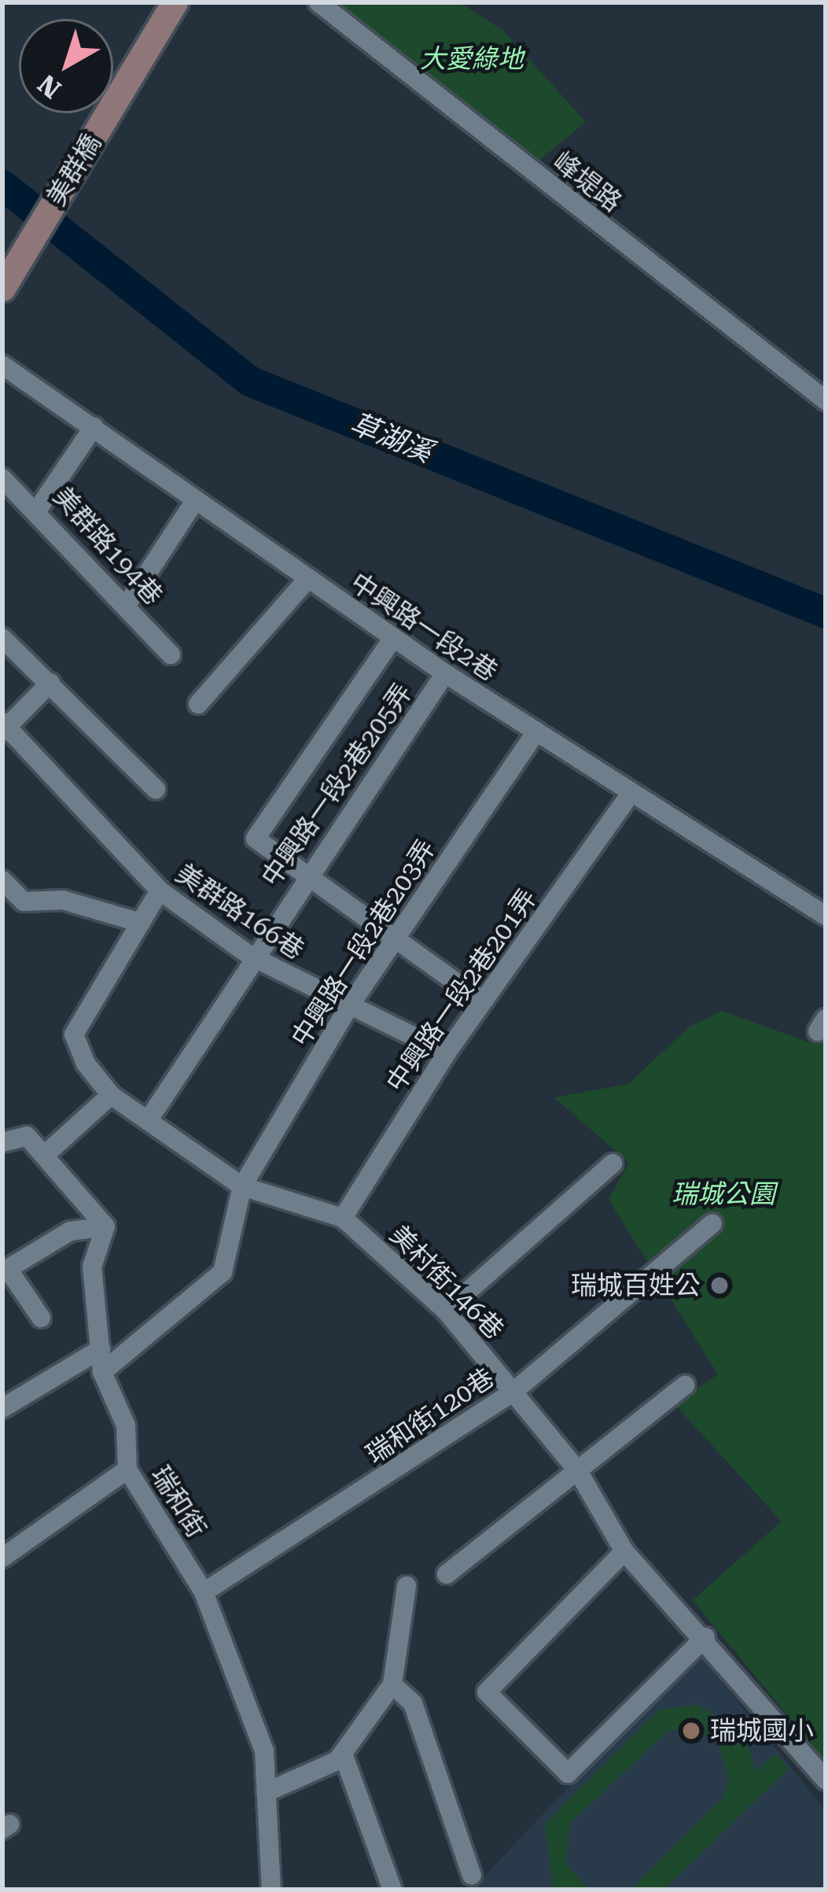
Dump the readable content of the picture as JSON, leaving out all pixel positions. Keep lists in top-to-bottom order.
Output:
{
  "streets": {
    "street": [
      "美群橋",
      "峰堤路",
      "美群路194巷",
      "中興路一段2巷",
      "中興路一段2巷205弄",
      "美群路166巷",
      "中興路一段2巷203弄",
      "中興路一段2巷201弄",
      "美村街146巷",
      "瑞和街120巷",
      "瑞和街"
    ]
  },
  "crossings": [
    ["中興路一段2巷", "中興路一段2巷205弄"],
    ["中興路一段2巷", "中興路一段2巷203弄"],
    ["中興路一段2巷", "中興路一段2巷201弄"],
    ["中興路一段2巷205弄", "美群路166巷"],
    ["中興路一段2巷205弄", "美村街146巷"],
    ["美群路166巷", "中興路一段2巷203弄"],
    ["美群路166巷", "中興路一段2巷201弄"],
    ["美群路166巷", "美村街146巷"],
    ["中興路一段2巷203弄", "美村街146巷"],
    ["中興路一段2巷203弄", "瑞和街"],
    ["中興路一段2巷201弄", "美村街146巷"],
    ["美村街146巷", "瑞和街120巷"],
    ["瑞和街120巷", "瑞和街"]
  ],
  "water": ["草湖溪"],
  "parks": ["大愛綠地", "瑞城公園"],
  "places": ["瑞城百姓公", "瑞城國小"],
  "north": "bottom left"
}
